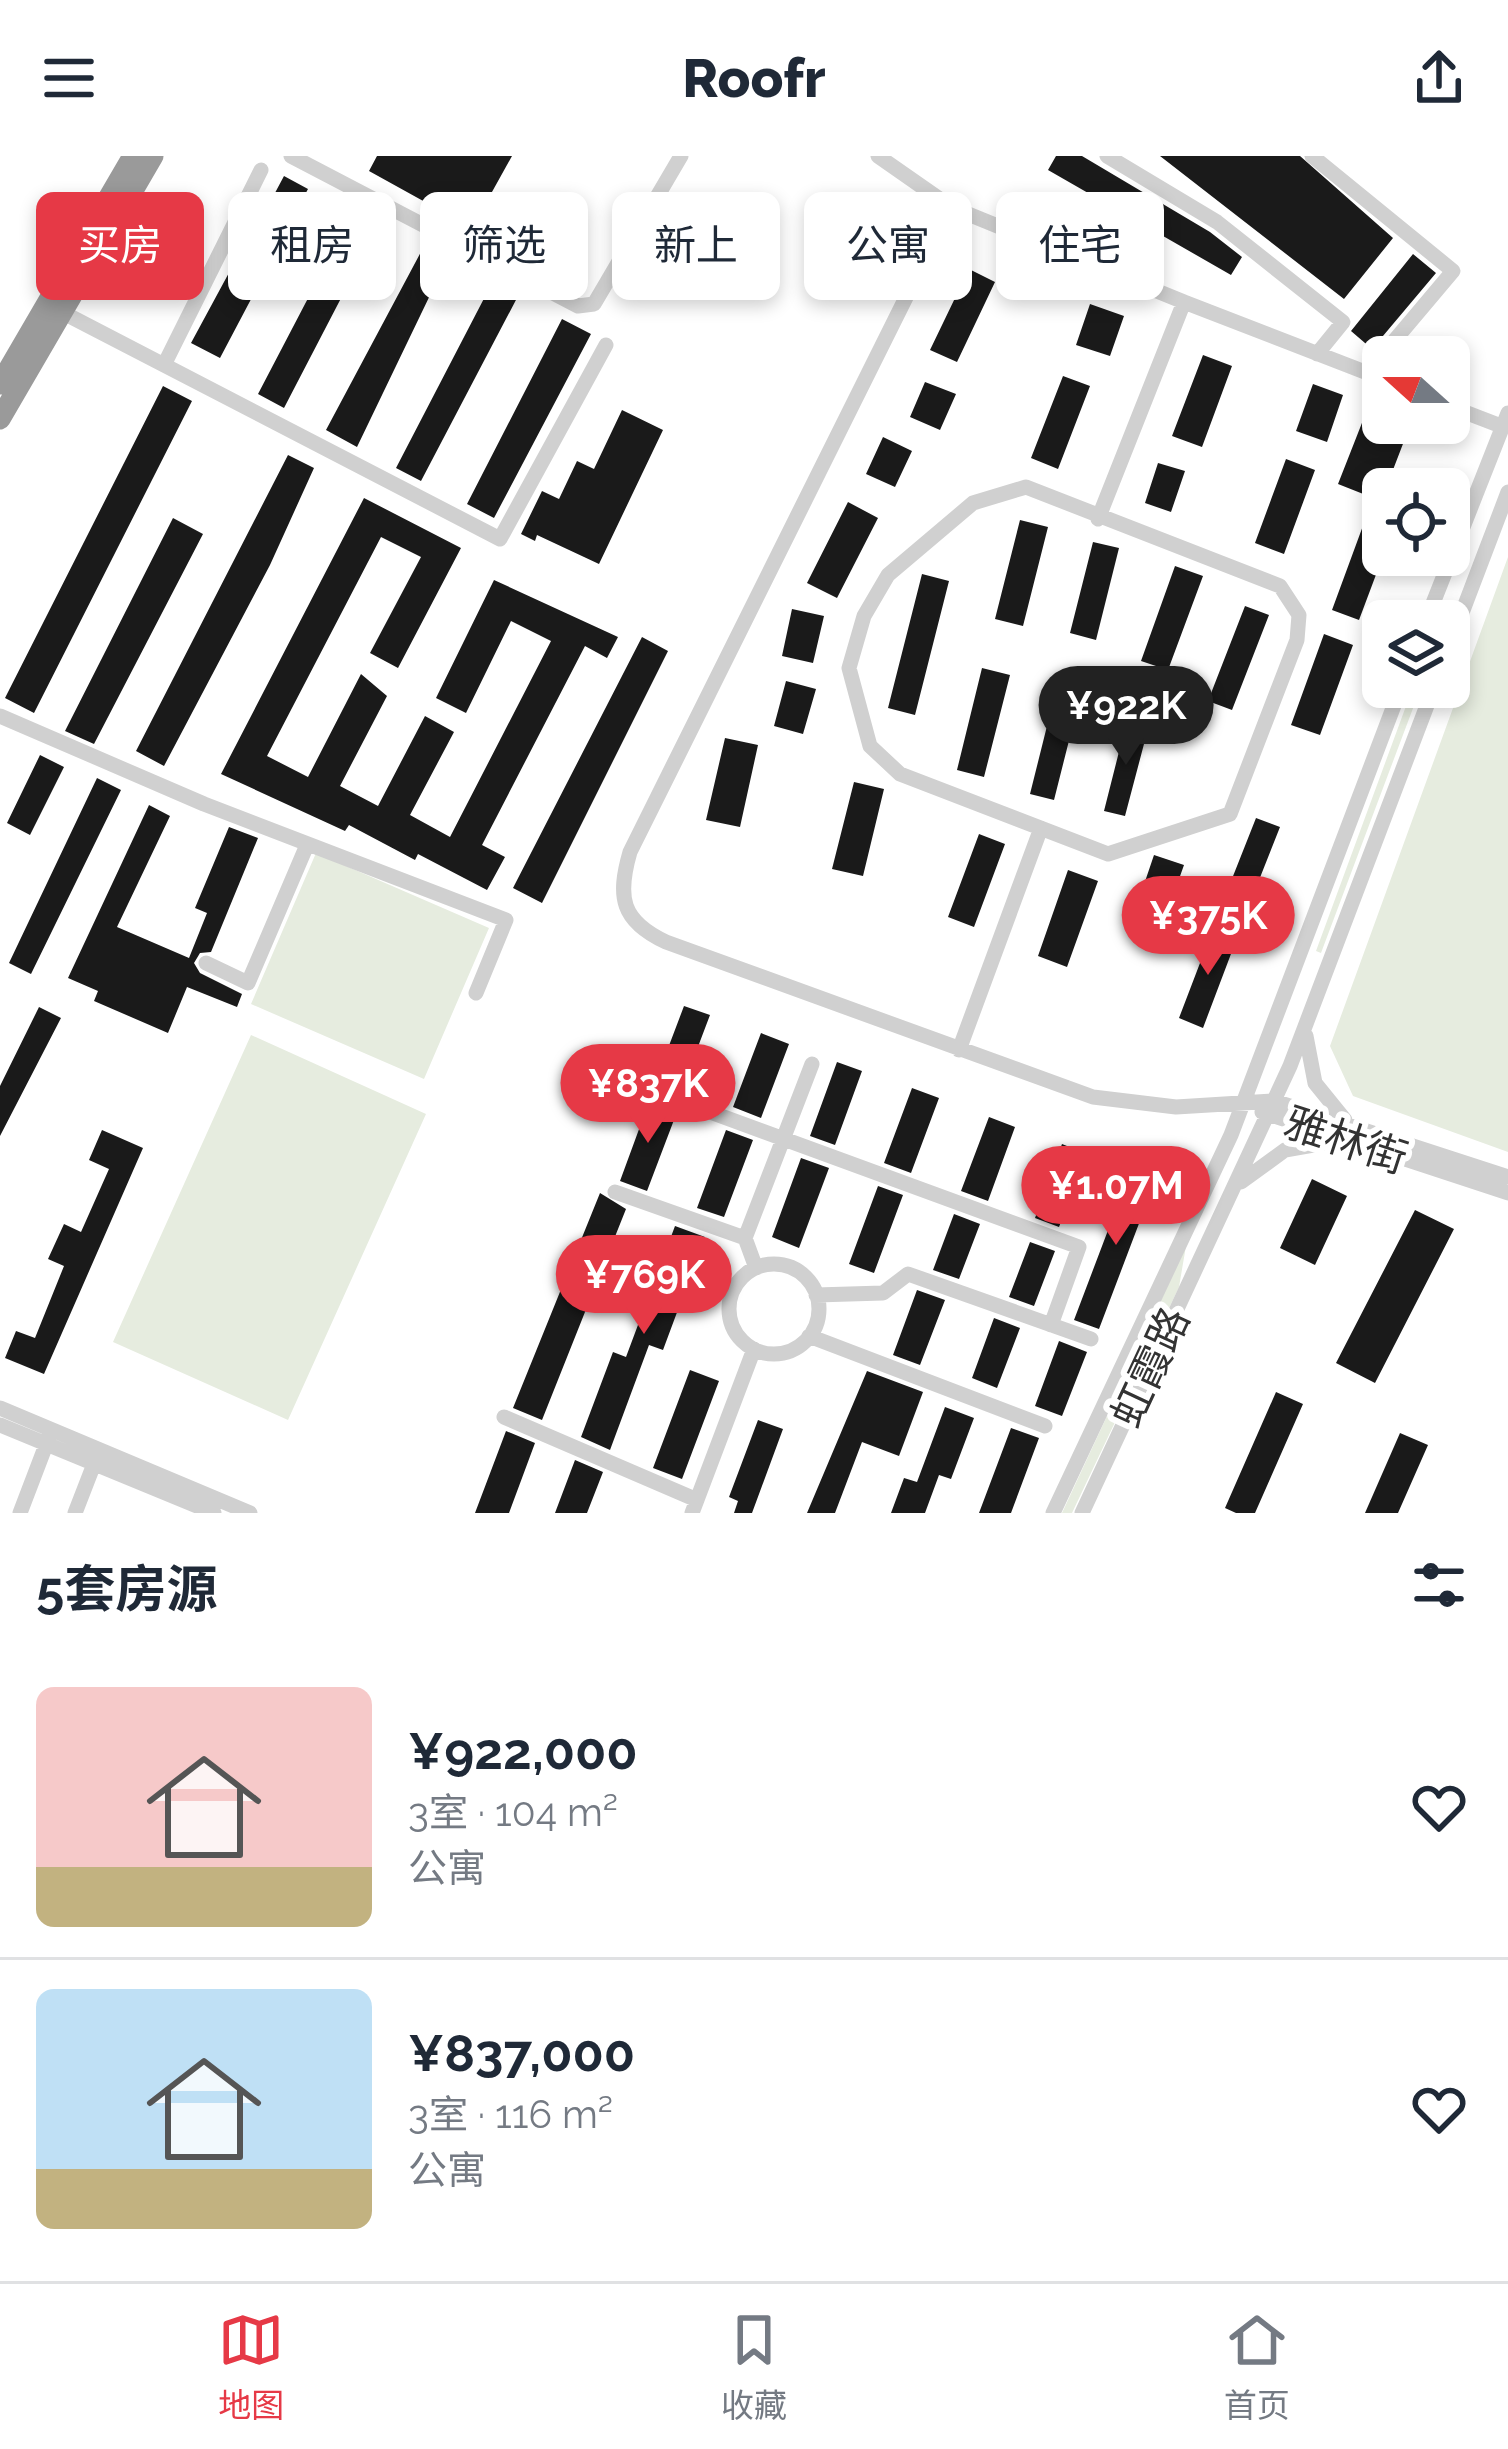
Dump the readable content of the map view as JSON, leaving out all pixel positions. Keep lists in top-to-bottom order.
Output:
{
  "streets": {
    "street": ["雅林街", "虹霞路"]
  },
  "crossings": [
    ["雅林街", "虹霞路"]
  ],
  "north": "left",
  "page": {
    "header": "Roofr",
    "chip": [
      "买房",
      "租房",
      "筛选",
      "新上",
      "公寓",
      "住宅"
    ],
    "price": [
      "¥922K",
      "¥375K",
      "¥837K",
      "¥1.07M",
      "¥769K"
    ],
    "heading": "5套房源",
    "list": [
      {
        "name": "¥922,000",
        "note": "3室 · 104 m² · 公寓"
      },
      {
        "name": "¥837,000",
        "note": "3室 · 116 m² · 公寓"
      }
    ],
    "tabs": ["地图", "收藏", "首页"]
  }
}
